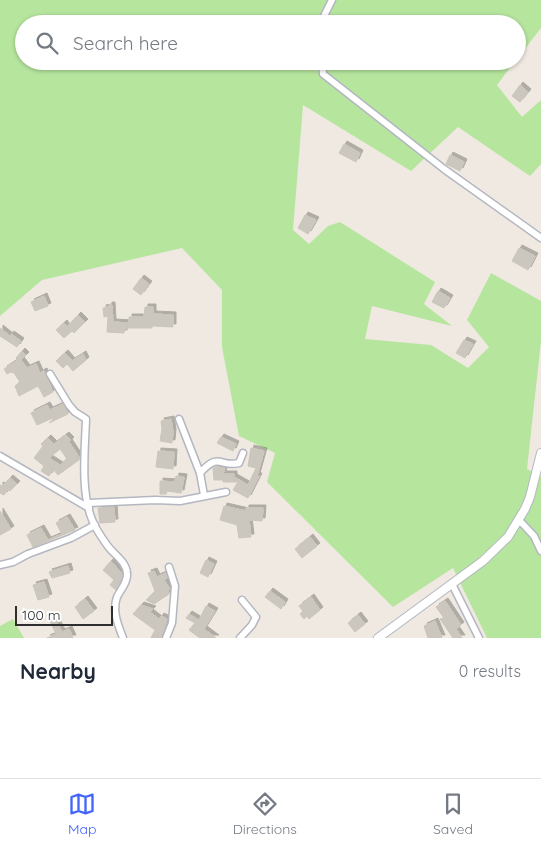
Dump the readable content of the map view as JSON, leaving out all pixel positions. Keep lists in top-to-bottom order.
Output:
{
  "scale_bar": "100 m",
  "page": {
    "search": "Search here",
    "scale": "100 m",
    "heading": ["Nearby", "0 results"],
    "nav": ["Map", "Directions", "Saved"]
  }
}
